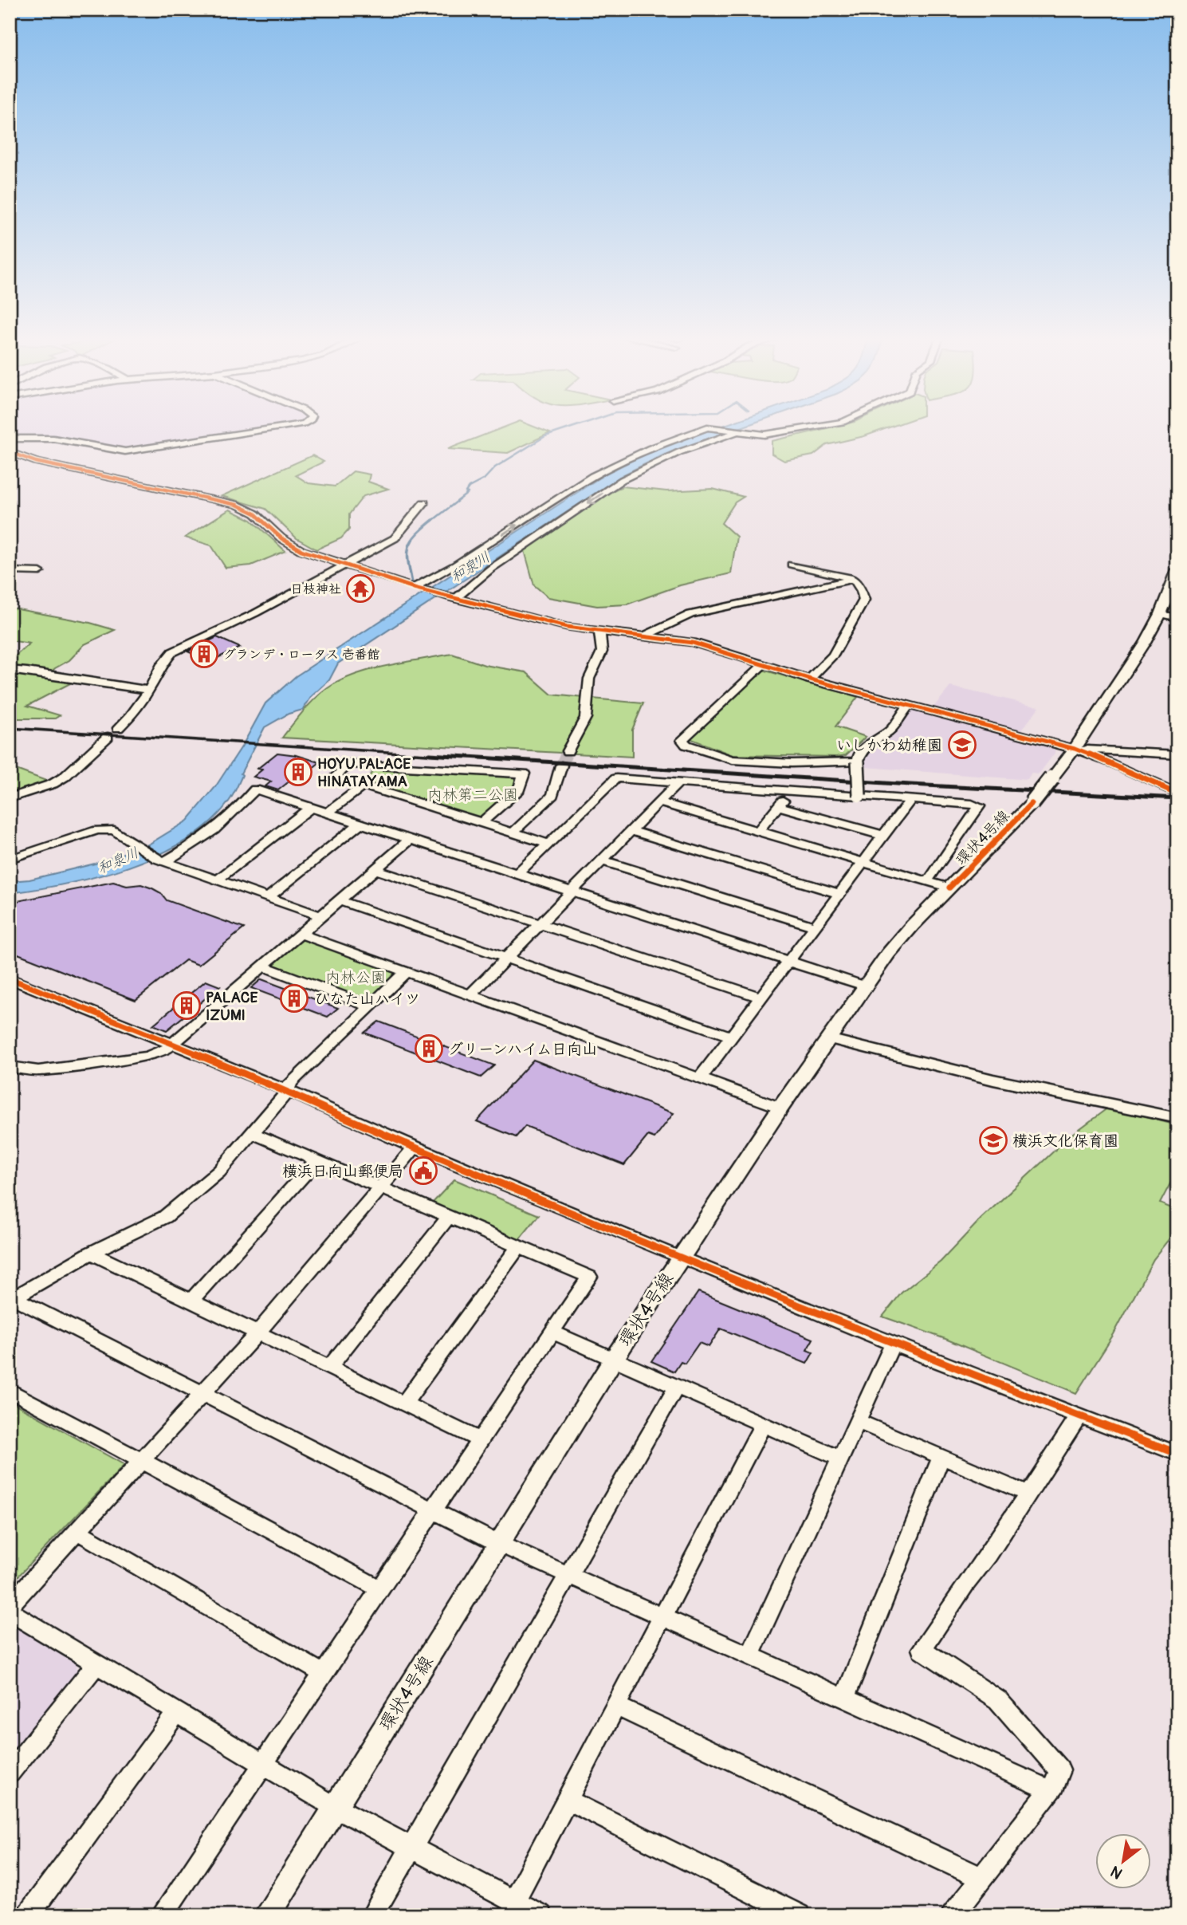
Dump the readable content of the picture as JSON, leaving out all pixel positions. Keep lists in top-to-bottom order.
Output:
{
  "streets": {
    "main road": ["環状4号線"]
  },
  "water": ["和泉川"],
  "parks": ["内林第二公園", "内林公園"],
  "places": {
    "temple": ["日枝神社"],
    "building": [
      "グランデ・ロータス 壱番館",
      "HOYU PALACE HINATAYAMA",
      "ひなた山ハイツ",
      "PALACE IZUMI",
      "グリーンハイム日向山"
    ],
    "school or university": ["いしかわ幼稚園", "横浜文化保育園"],
    "public building": ["横浜日向山郵便局"]
  },
  "north": "bottom left"
}
